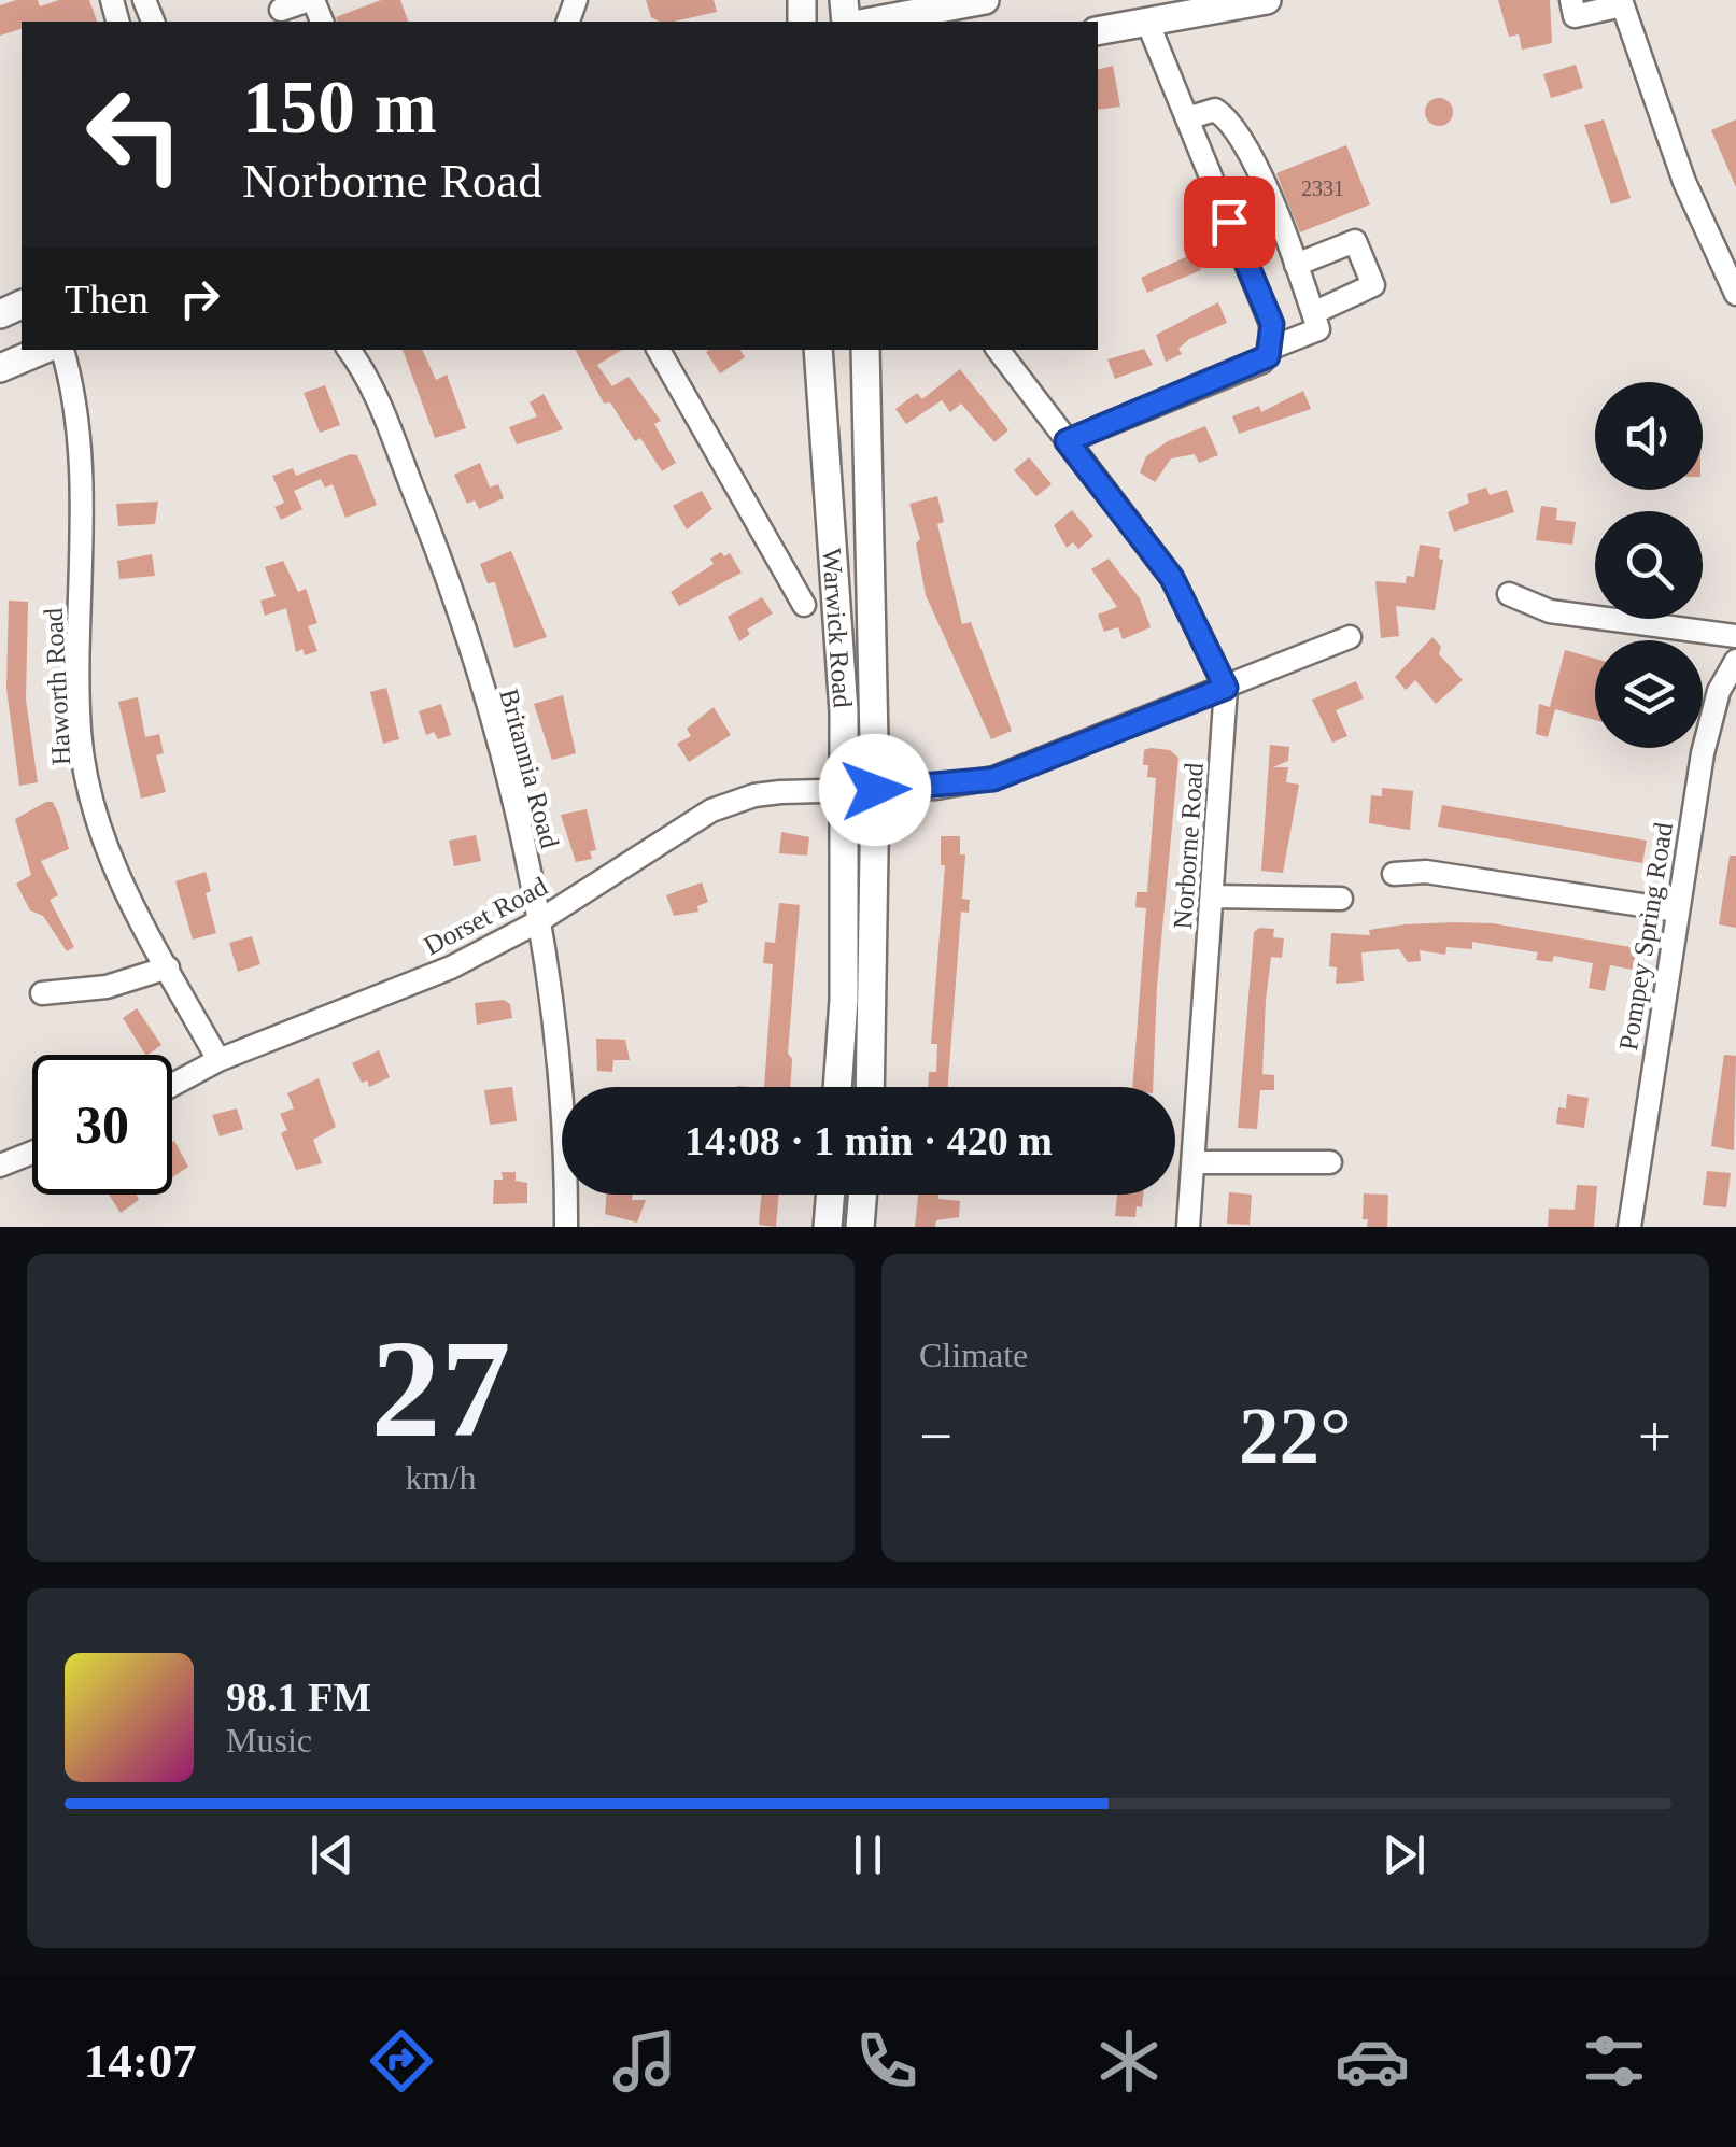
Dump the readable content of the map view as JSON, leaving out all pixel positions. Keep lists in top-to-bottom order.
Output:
{
  "streets": {
    "main road": ["Warwick Road"],
    "street": [
      "Haworth Road",
      "Britannia Road",
      "Norborne Road",
      "Dorset Road",
      "Pompey Spring Road"
    ]
  },
  "crossings": [
    ["Warwick Road", "Dorset Road"],
    ["Haworth Road", "Dorset Road"],
    ["Britannia Road", "Dorset Road"],
    ["Norborne Road", "Dorset Road"]
  ],
  "house_numbers": ["2331"],
  "page": {
    "turn": ["150 m", "Norborne Road"],
    "then": "Then",
    "limit": "30",
    "trip": "14:08 · 1 min · 420 m",
    "tile": [
      ["27", "km/h"],
      "Climate"
    ],
    "heat": ["−", "22°", "+"],
    "song": ["98.1 FM", "Music"],
    "tabs": "14:07"
  }
}
